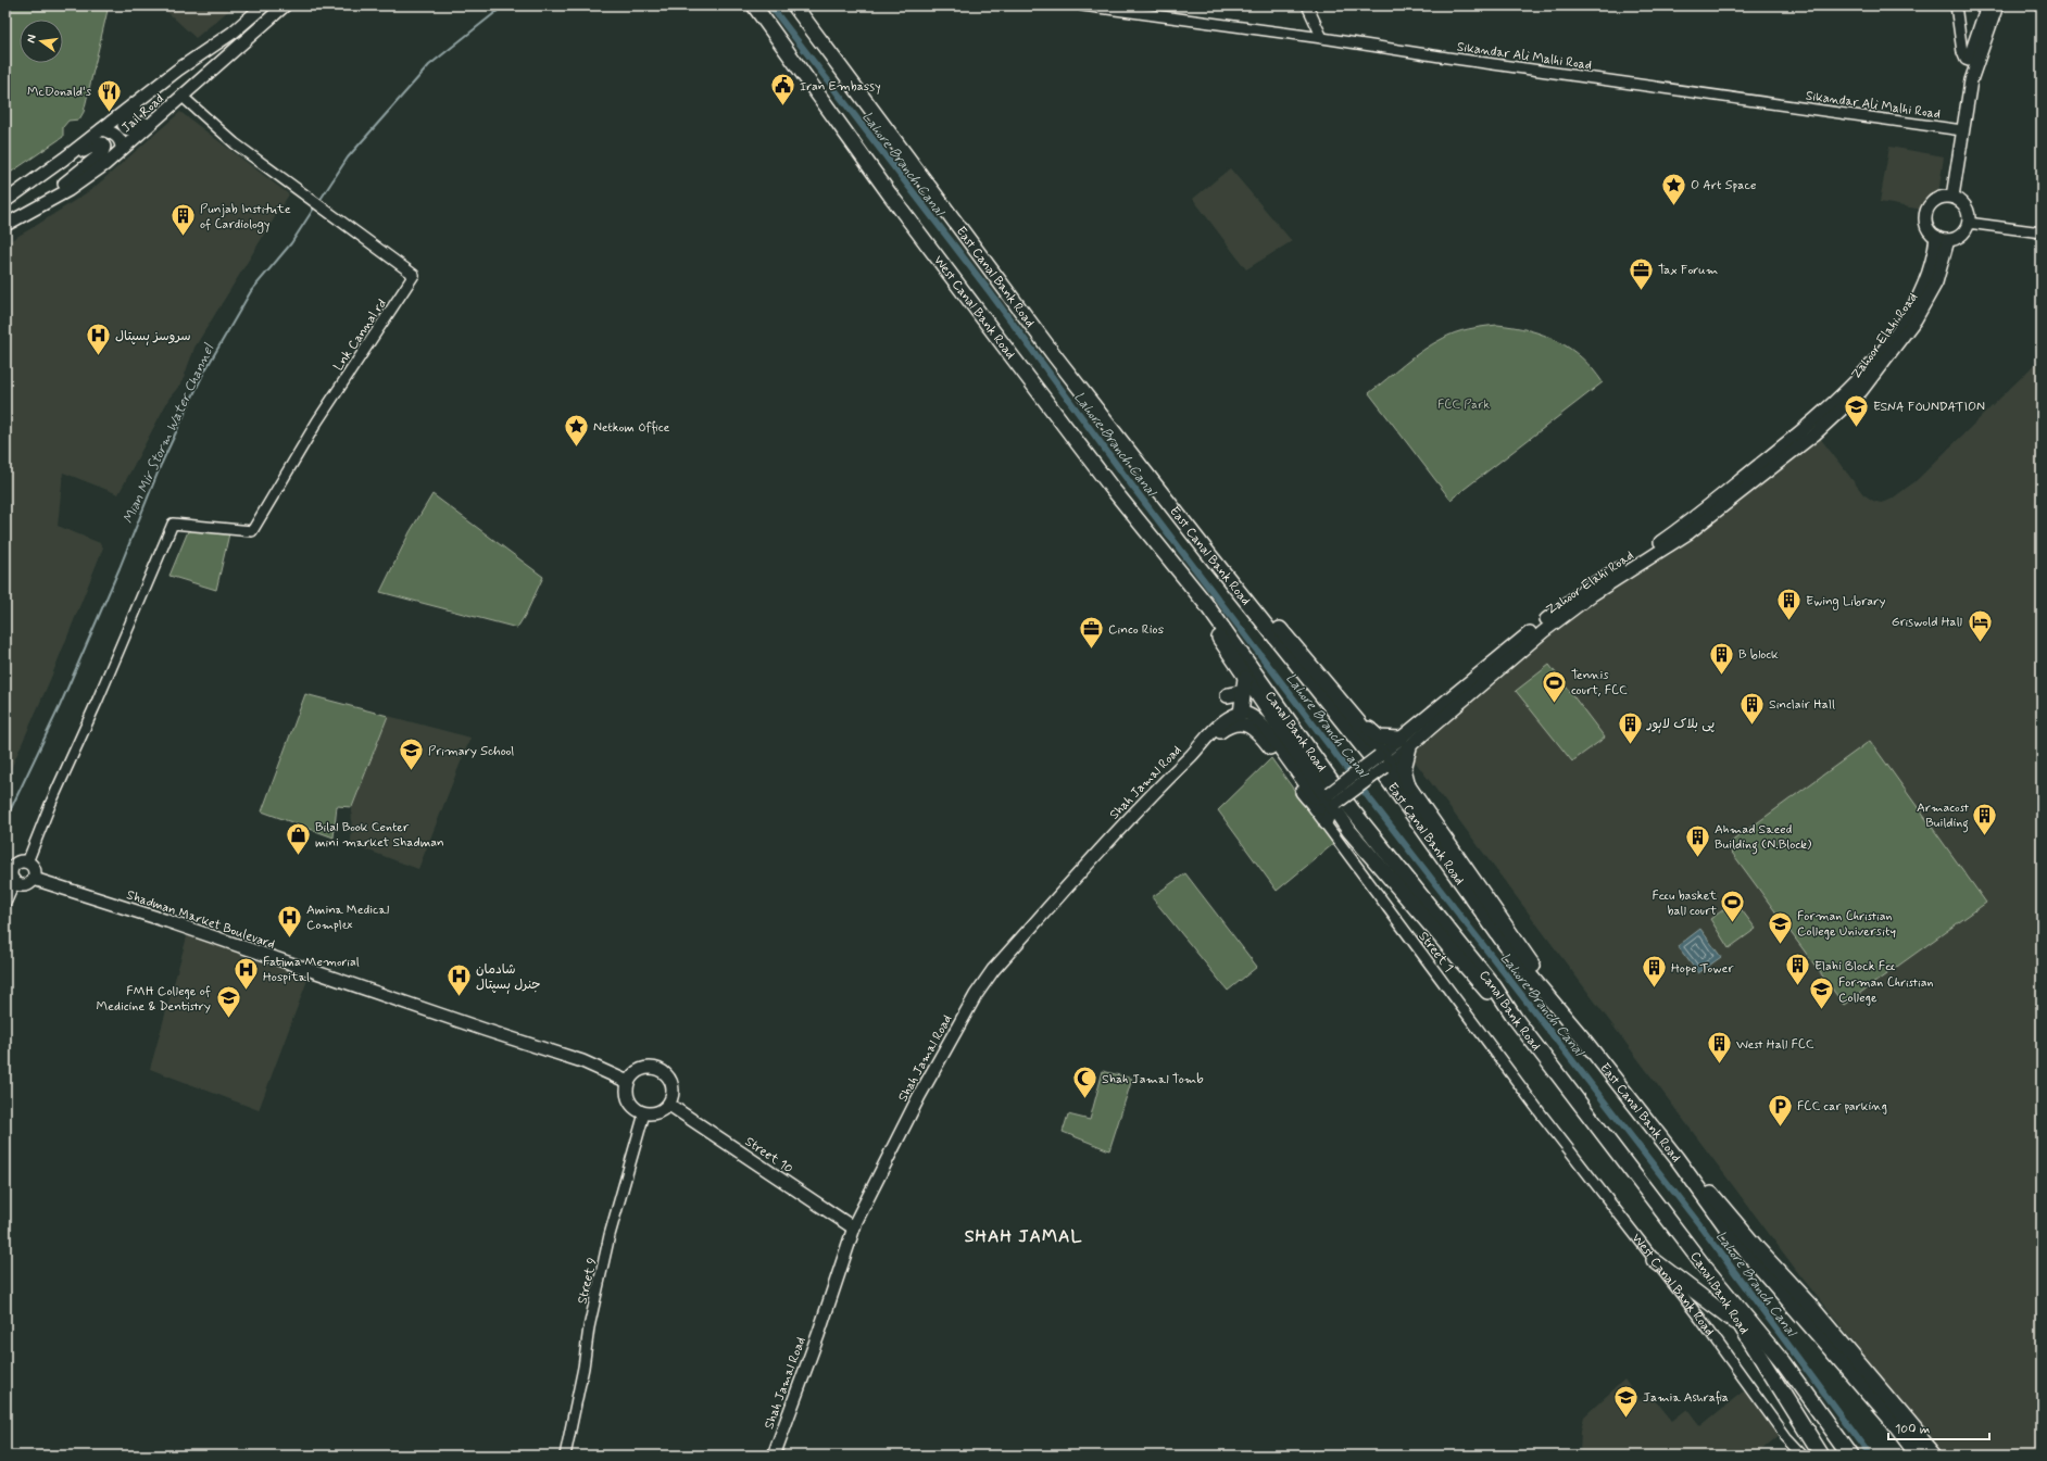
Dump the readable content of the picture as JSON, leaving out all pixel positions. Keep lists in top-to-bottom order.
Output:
{
  "streets": {
    "highway": ["East Canal Bank Road", "West Canal Bank Road", "Canal Bank Road"],
    "main road": [
      "Jail Road",
      "Zahoor Elahi Road",
      "Shah Jamal Road",
      "Shadman Market Boulevard",
      "Street 10"
    ],
    "street": [
      "Sikandar Ali Malhi Road",
      "Lnk Cannal rd",
      "Street 1",
      "Street 9"
    ]
  },
  "crossings": [
    ["Jail Road", "Lnk Cannal rd"],
    ["West Canal Bank Road", "Canal Bank Road"],
    ["West Canal Bank Road", "Street 1"],
    ["Lnk Cannal rd", "Shadman Market Boulevard"],
    ["Shah Jamal Road", "Street 10"],
    ["Shadman Market Boulevard", "Street 10"],
    ["Shadman Market Boulevard", "Street 9"],
    ["Street 10", "Street 9"]
  ],
  "districts": ["SHAH JAMAL"],
  "water": ["Lahore Branch Canal", "Mian Mir Storm Water Channel"],
  "parks": ["FCC Park"],
  "places": {
    "public building": ["Iran Embassy"],
    "restaurant": ["McDonald's"],
    "place": ["O Art Space", "Netkom Office"],
    "building": [
      "Punjab Institute of Cardiology",
      "Ewing Library",
      "B block",
      "Sinclair Hall",
      "پی بلاک لاہور",
      "Armacost Building",
      "Ahmad Saeed Building (N.Block)",
      "Elahi Block Fcc",
      "Hope Tower",
      "West Hall FCC"
    ],
    "office": ["Tax Forum", "Cinco Rios"],
    "hospital": [
      "سروسز ہسپتال",
      "Amina Medical Complex",
      "Fatima Memorial Hospital",
      "شادمان جنرل ہسپتال"
    ],
    "school or university": [
      "ESNA FOUNDATION",
      "Primary School",
      "Forman Christian College University",
      "Forman Christian College",
      "FMH College of Medicine & Dentistry",
      "Jamia Ashrafia"
    ],
    "hotel": ["Griswold Hall"],
    "sports": ["Tennis court, FCC", "Fccu basket ball court"],
    "shop": ["Bilal Book Center mini market Shadman"],
    "mosque": ["Shah Jamal Tomb"],
    "parking": ["FCC car parking"]
  },
  "scale_bar": "100 m",
  "north": "left"
}
